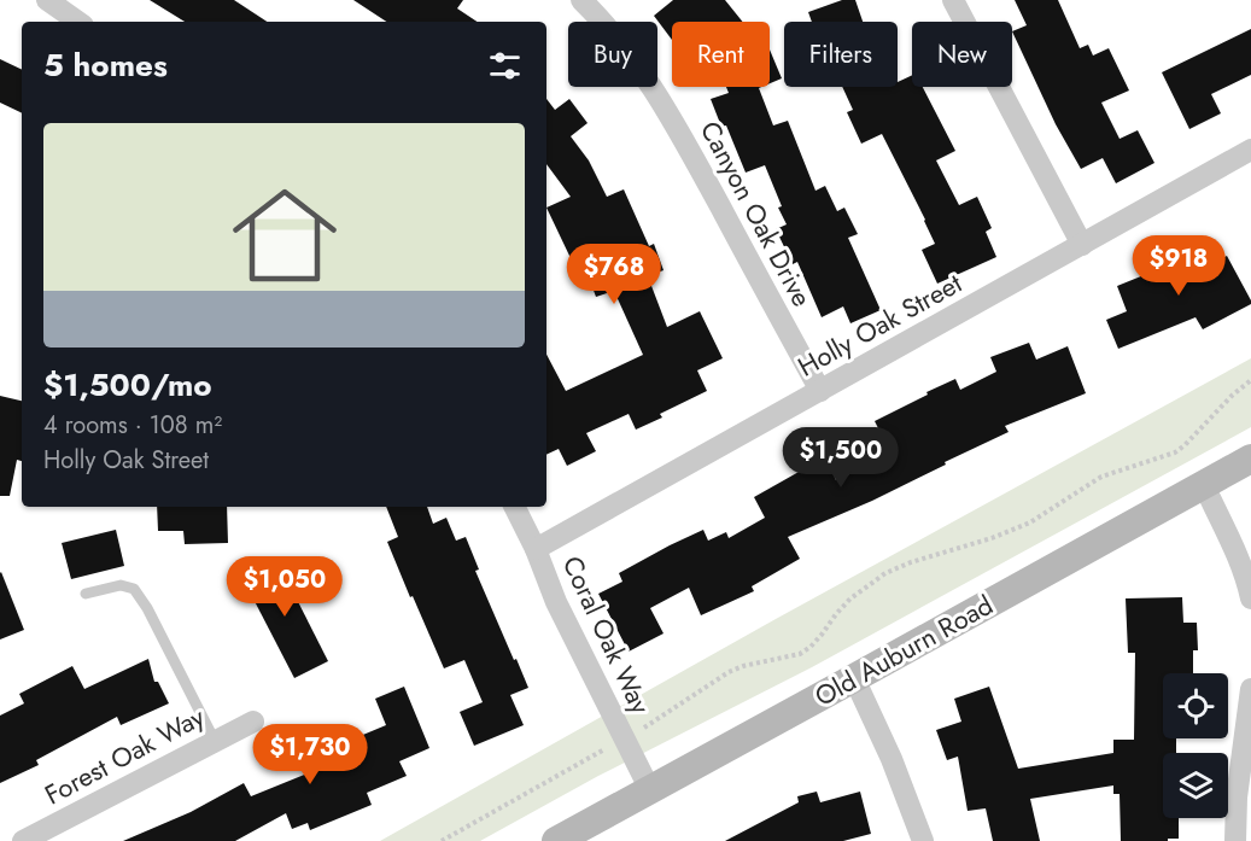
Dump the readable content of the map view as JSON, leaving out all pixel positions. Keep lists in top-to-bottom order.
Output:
{
  "streets": {
    "main road": ["Old Auburn Road"],
    "street": [
      "Canyon Oak Drive",
      "Holly Oak Street",
      "Coral Oak Way",
      "Forest Oak Way"
    ]
  },
  "crossings": [
    ["Canyon Oak Drive", "Holly Oak Street"],
    ["Holly Oak Street", "Coral Oak Way"],
    ["Coral Oak Way", "Old Auburn Road"]
  ],
  "page": {
    "chip": [
      "Buy",
      "Rent",
      "Filters",
      "New"
    ],
    "heading": "5 homes",
    "list": [
      {
        "name": "$1,500/mo",
        "note": "4 rooms · 108 m² · Holly Oak Street"
      }
    ],
    "price": [
      "$918",
      "$768",
      "$1,500",
      "$1,050",
      "$1,730"
    ]
  }
}
